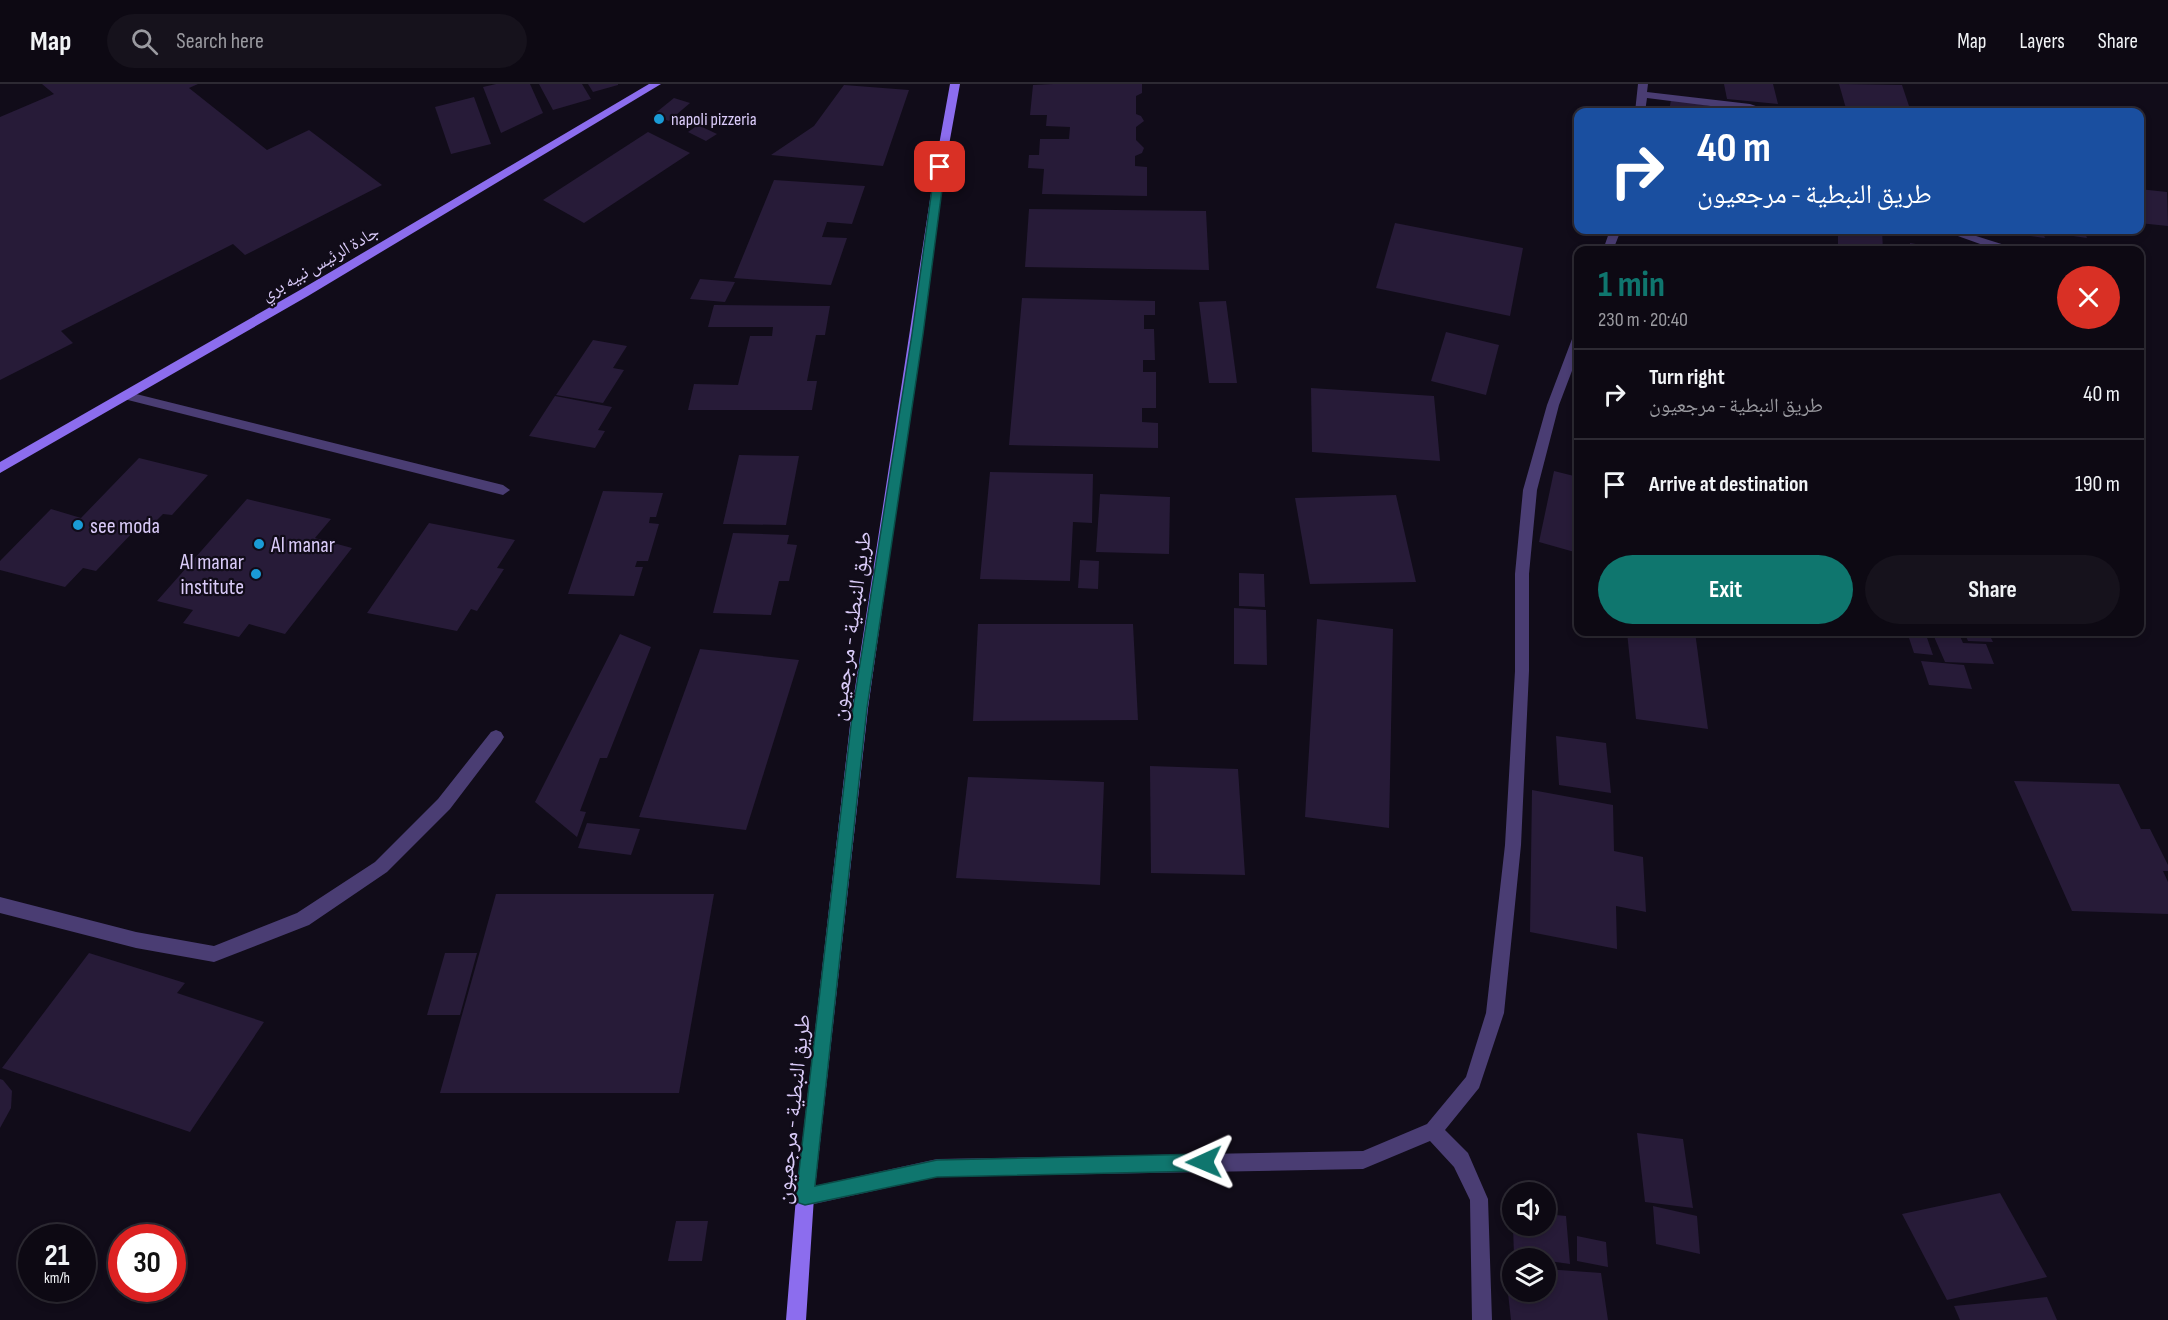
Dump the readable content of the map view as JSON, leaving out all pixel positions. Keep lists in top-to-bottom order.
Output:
{
  "streets": {
    "main road": ["جادة الرئيس نبيه بري", "طريق النبطية - مرجعيون"]
  },
  "places": [
    "napoli pizzeria",
    "see moda",
    "Al manar",
    "Al manar institute"
  ],
  "page": {
    "header": "Map",
    "search": "Search here",
    "nav": ["Map", "Layers", "Share"],
    "turn": ["40 m", "طريق النبطية - مرجعيون"],
    "heading": ["1 min", "230 m · 20:40"],
    "list": [
      {
        "name": "Turn right",
        "note": "طريق النبطية - مرجعيون",
        "value": "40 m"
      },
      {
        "name": "Arrive at destination",
        "value": "190 m"
      }
    ],
    "buttons": ["Exit", "Share"],
    "speed": "21 km/h",
    "limit": "30"
  }
}
